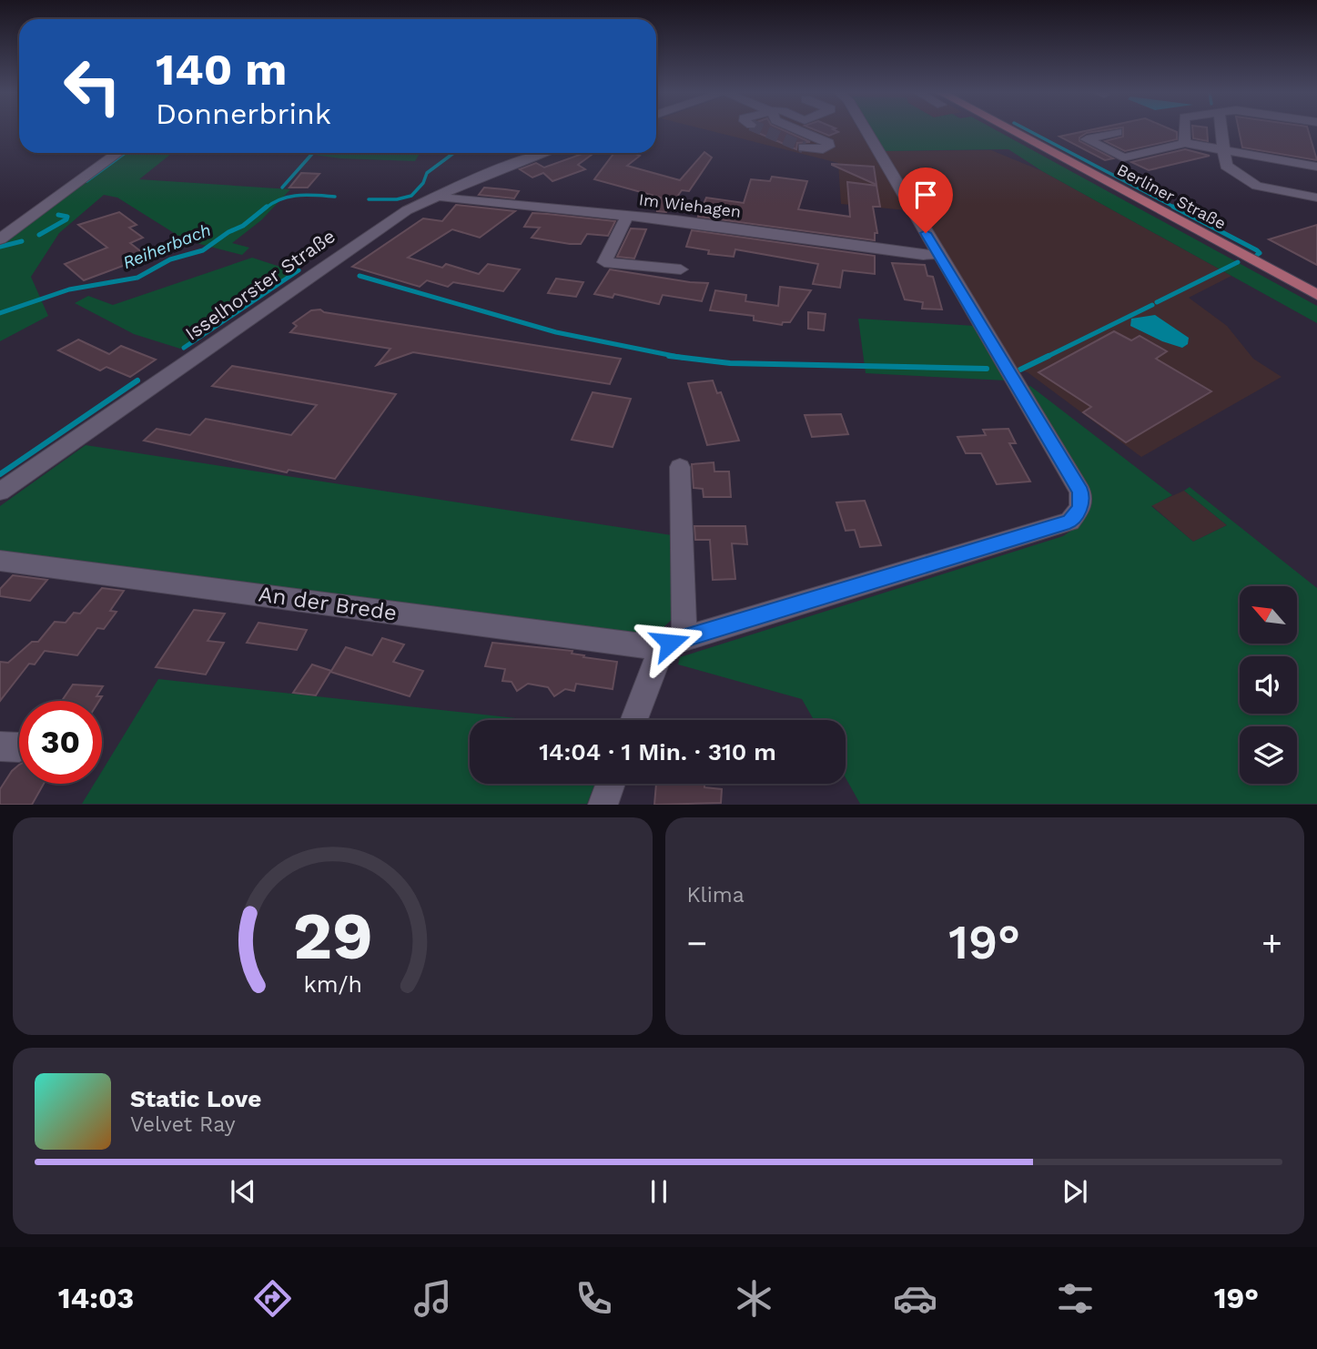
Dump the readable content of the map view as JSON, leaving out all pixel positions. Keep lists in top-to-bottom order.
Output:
{
  "streets": {
    "main road": ["Berliner Straße"],
    "street": ["Im Wiehagen", "Isselhorster Straße", "An der Brede"]
  },
  "crossings": [
    ["Im Wiehagen", "Isselhorster Straße"]
  ],
  "water": ["Reiherbach"],
  "north": "top left",
  "page": {
    "turn": ["140 m", "Donnerbrink"],
    "limit": "30",
    "trip": "14:04 · 1 Min. · 310 m",
    "tile": "Klima",
    "heat": ["−", "19°", "+"],
    "song": ["Static Love", "Velvet Ray"],
    "tabs": ["14:03", "19°"],
    "gauge": ["29", "km/h"]
  }
}
